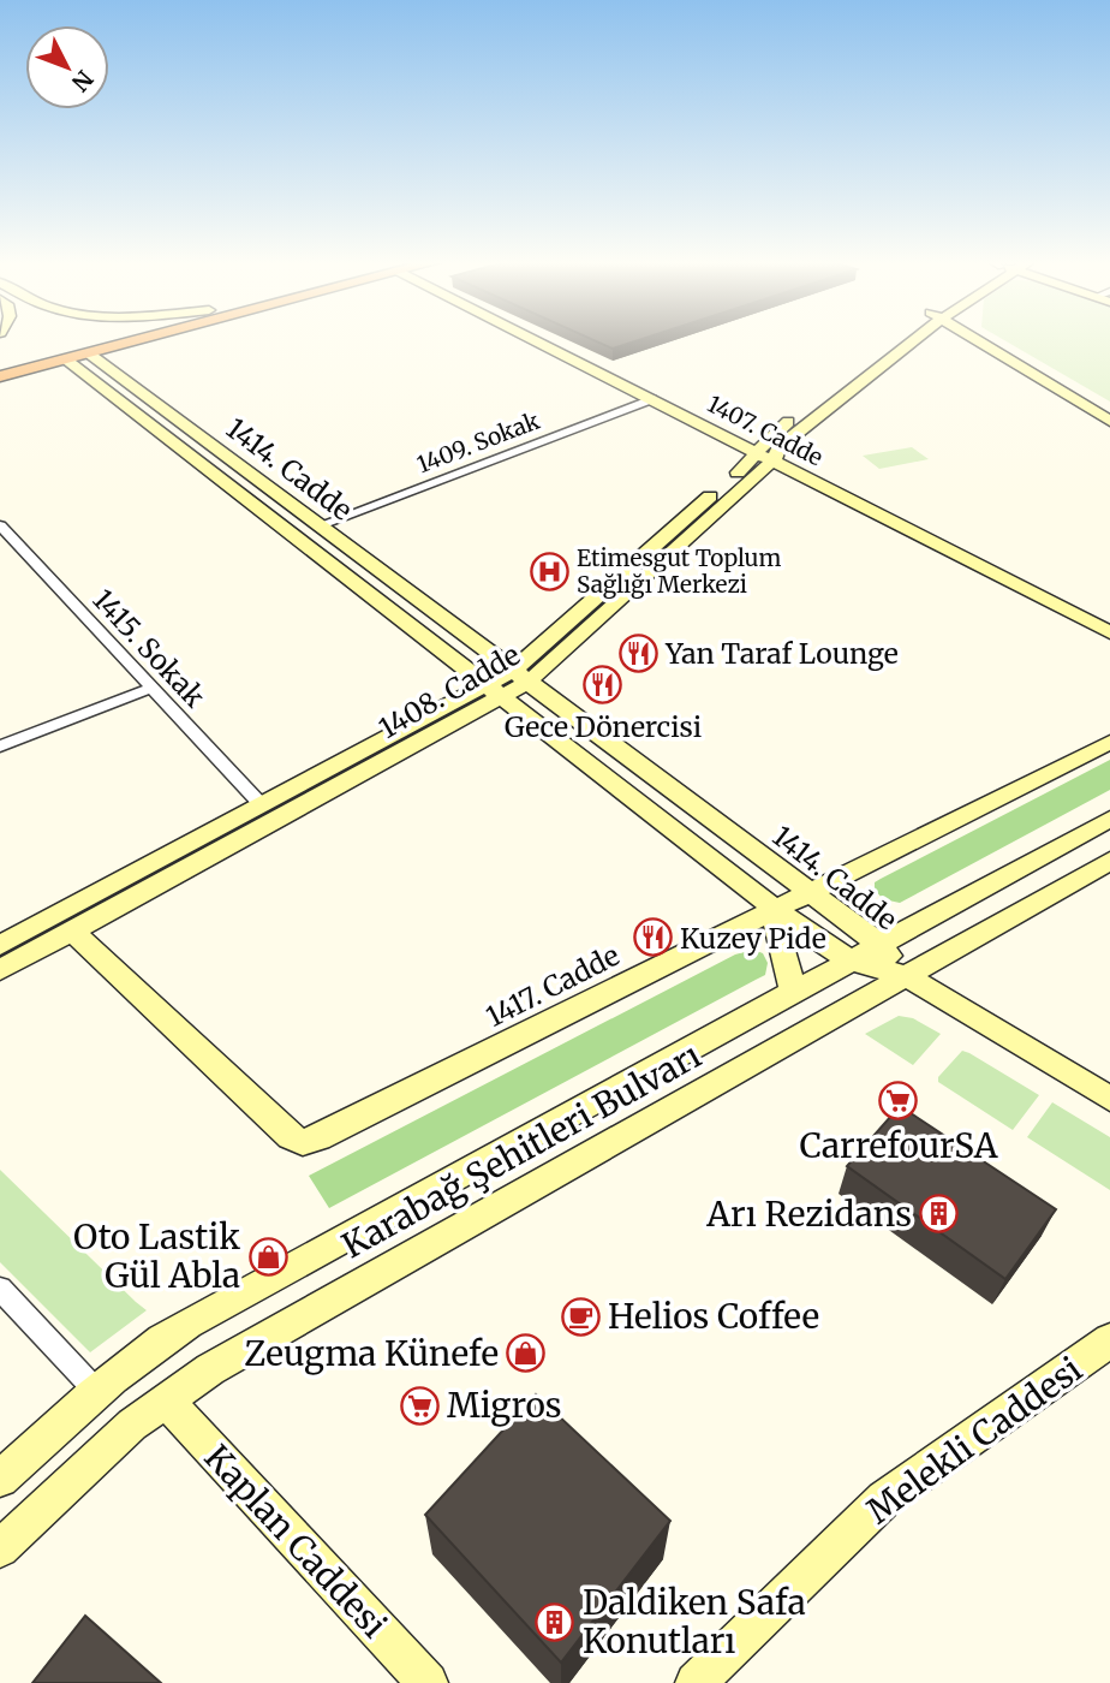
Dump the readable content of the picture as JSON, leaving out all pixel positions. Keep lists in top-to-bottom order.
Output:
{
  "streets": {
    "main road": [
      "1407. Cadde",
      "1414. Cadde",
      "1408. Cadde",
      "1417. Cadde",
      "Karabağ Şehitleri Bulvarı",
      "Melekli Caddesi",
      "Kaplan Caddesi"
    ],
    "street": ["1409. Sokak", "1415. Sokak"]
  },
  "crossings": [
    ["1407. Cadde", "1409. Sokak"],
    ["1407. Cadde", "1408. Cadde"],
    ["1409. Sokak", "1414. Cadde"],
    ["1414. Cadde", "1408. Cadde"],
    ["1414. Cadde", "1417. Cadde"],
    ["1414. Cadde", "Karabağ Şehitleri Bulvarı"],
    ["1415. Sokak", "1408. Cadde"],
    ["1408. Cadde", "1417. Cadde"],
    ["Karabağ Şehitleri Bulvarı", "Kaplan Caddesi"]
  ],
  "places": {
    "hospital": ["Etimesgut Toplum Sağlığı Merkezi"],
    "restaurant": ["Yan Taraf Lounge", "Gece Dönercisi", "Kuzey Pide"],
    "supermarket": ["CarrefourSA", "Migros"],
    "building": ["Arı Rezidans", "Daldiken Safa Konutları"],
    "shop": ["Oto Lastik Gül Abla", "Zeugma Künefe"],
    "cafe": ["Helios Coffee"]
  },
  "north": "bottom right"
}
